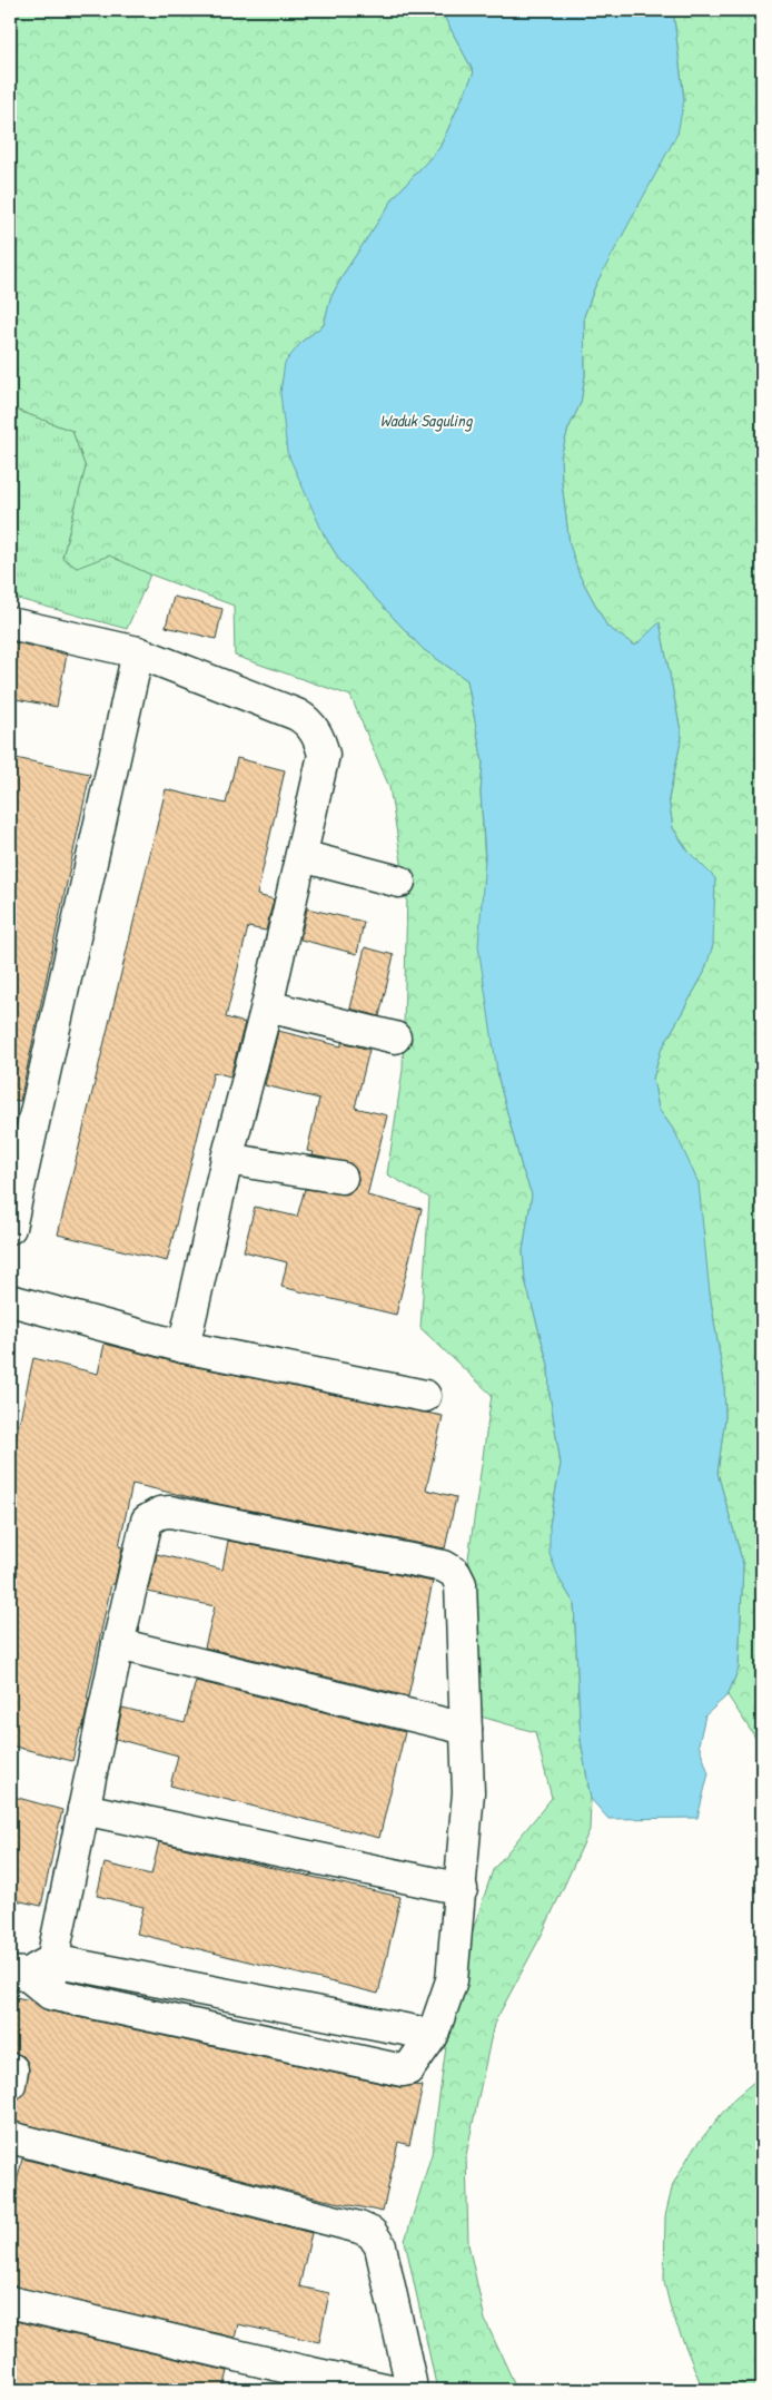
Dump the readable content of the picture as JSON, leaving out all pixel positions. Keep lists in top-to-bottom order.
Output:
{
  "water": ["Waduk Saguling"]
}
